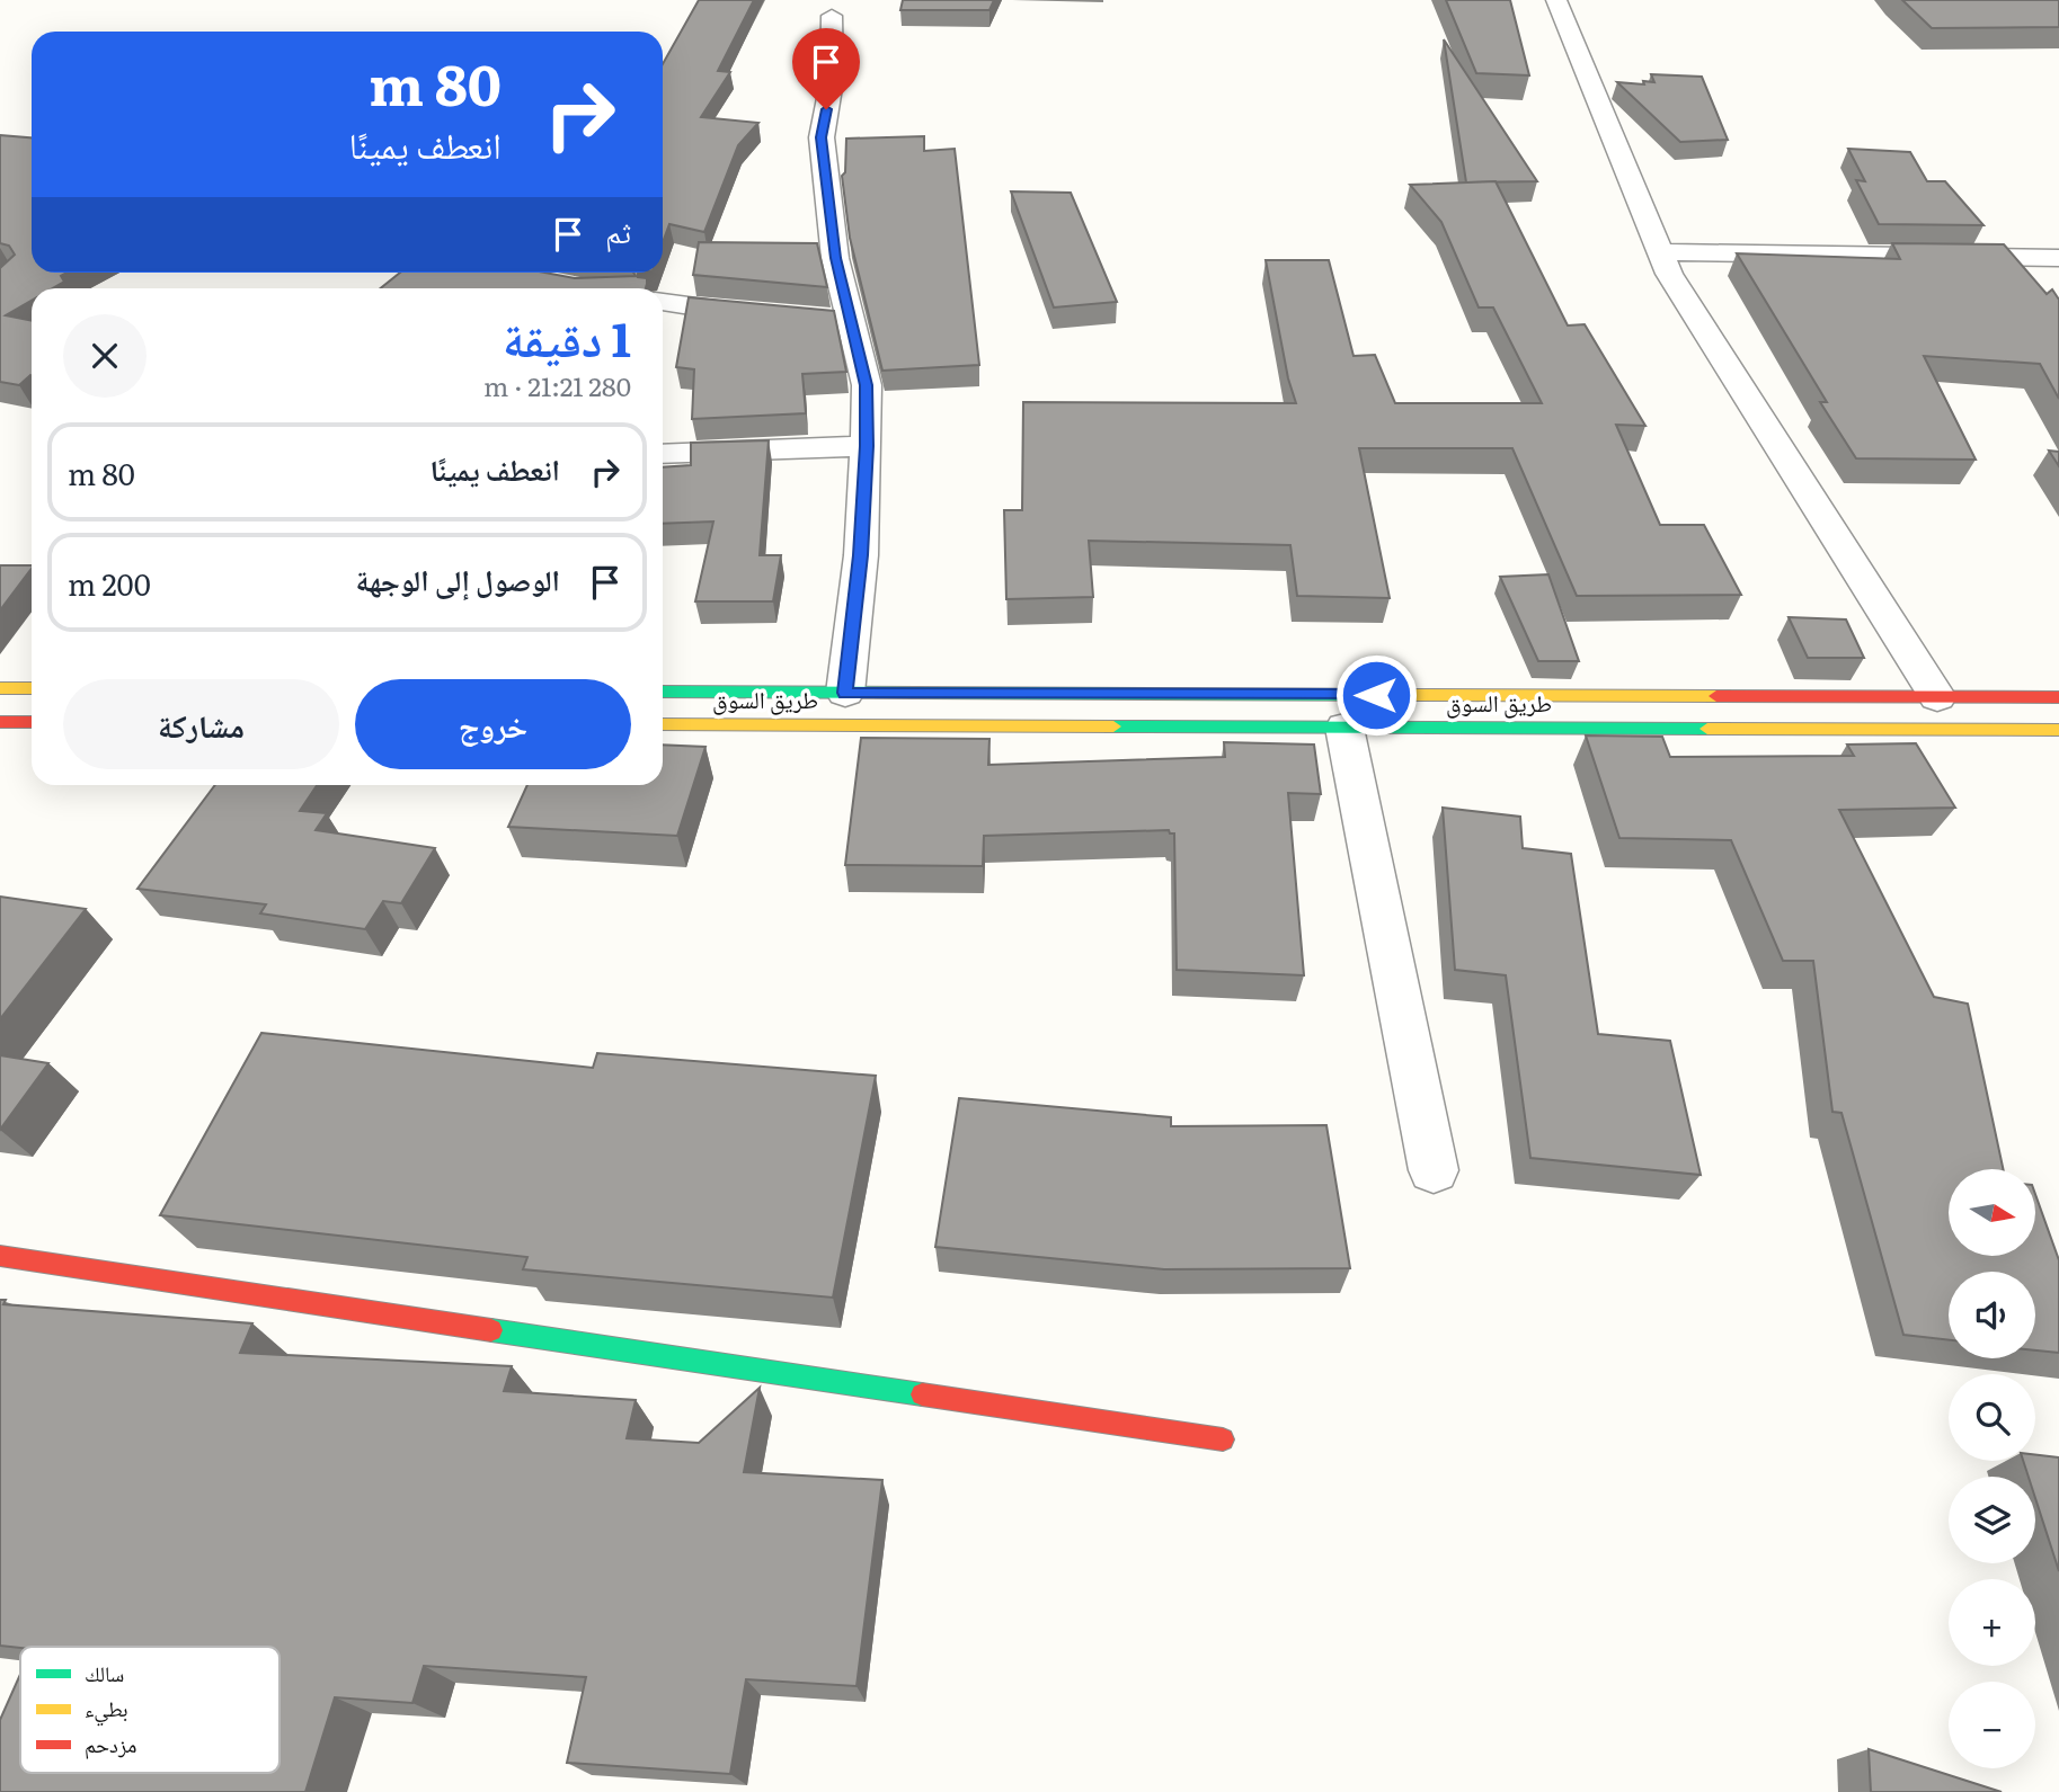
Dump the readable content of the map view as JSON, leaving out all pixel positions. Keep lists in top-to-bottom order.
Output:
{
  "streets": {
    "main road": ["طريق السوق"]
  },
  "legend": ["سالك", "بطيء", "مزدحم"],
  "north": "right",
  "page": {
    "turn": ["80 m", "انعطف يمينًا"],
    "then": "ثم",
    "heading": ["1 دقيقة", "280 m · 21:21"],
    "list": [
      {
        "name": "انعطف يمينًا",
        "value": "80 m"
      },
      {
        "name": "الوصول إلى الوجهة",
        "value": "200 m"
      }
    ],
    "buttons": ["خروج", "مشاركة"],
    "map_buttons": ["+", "−"]
  }
}
